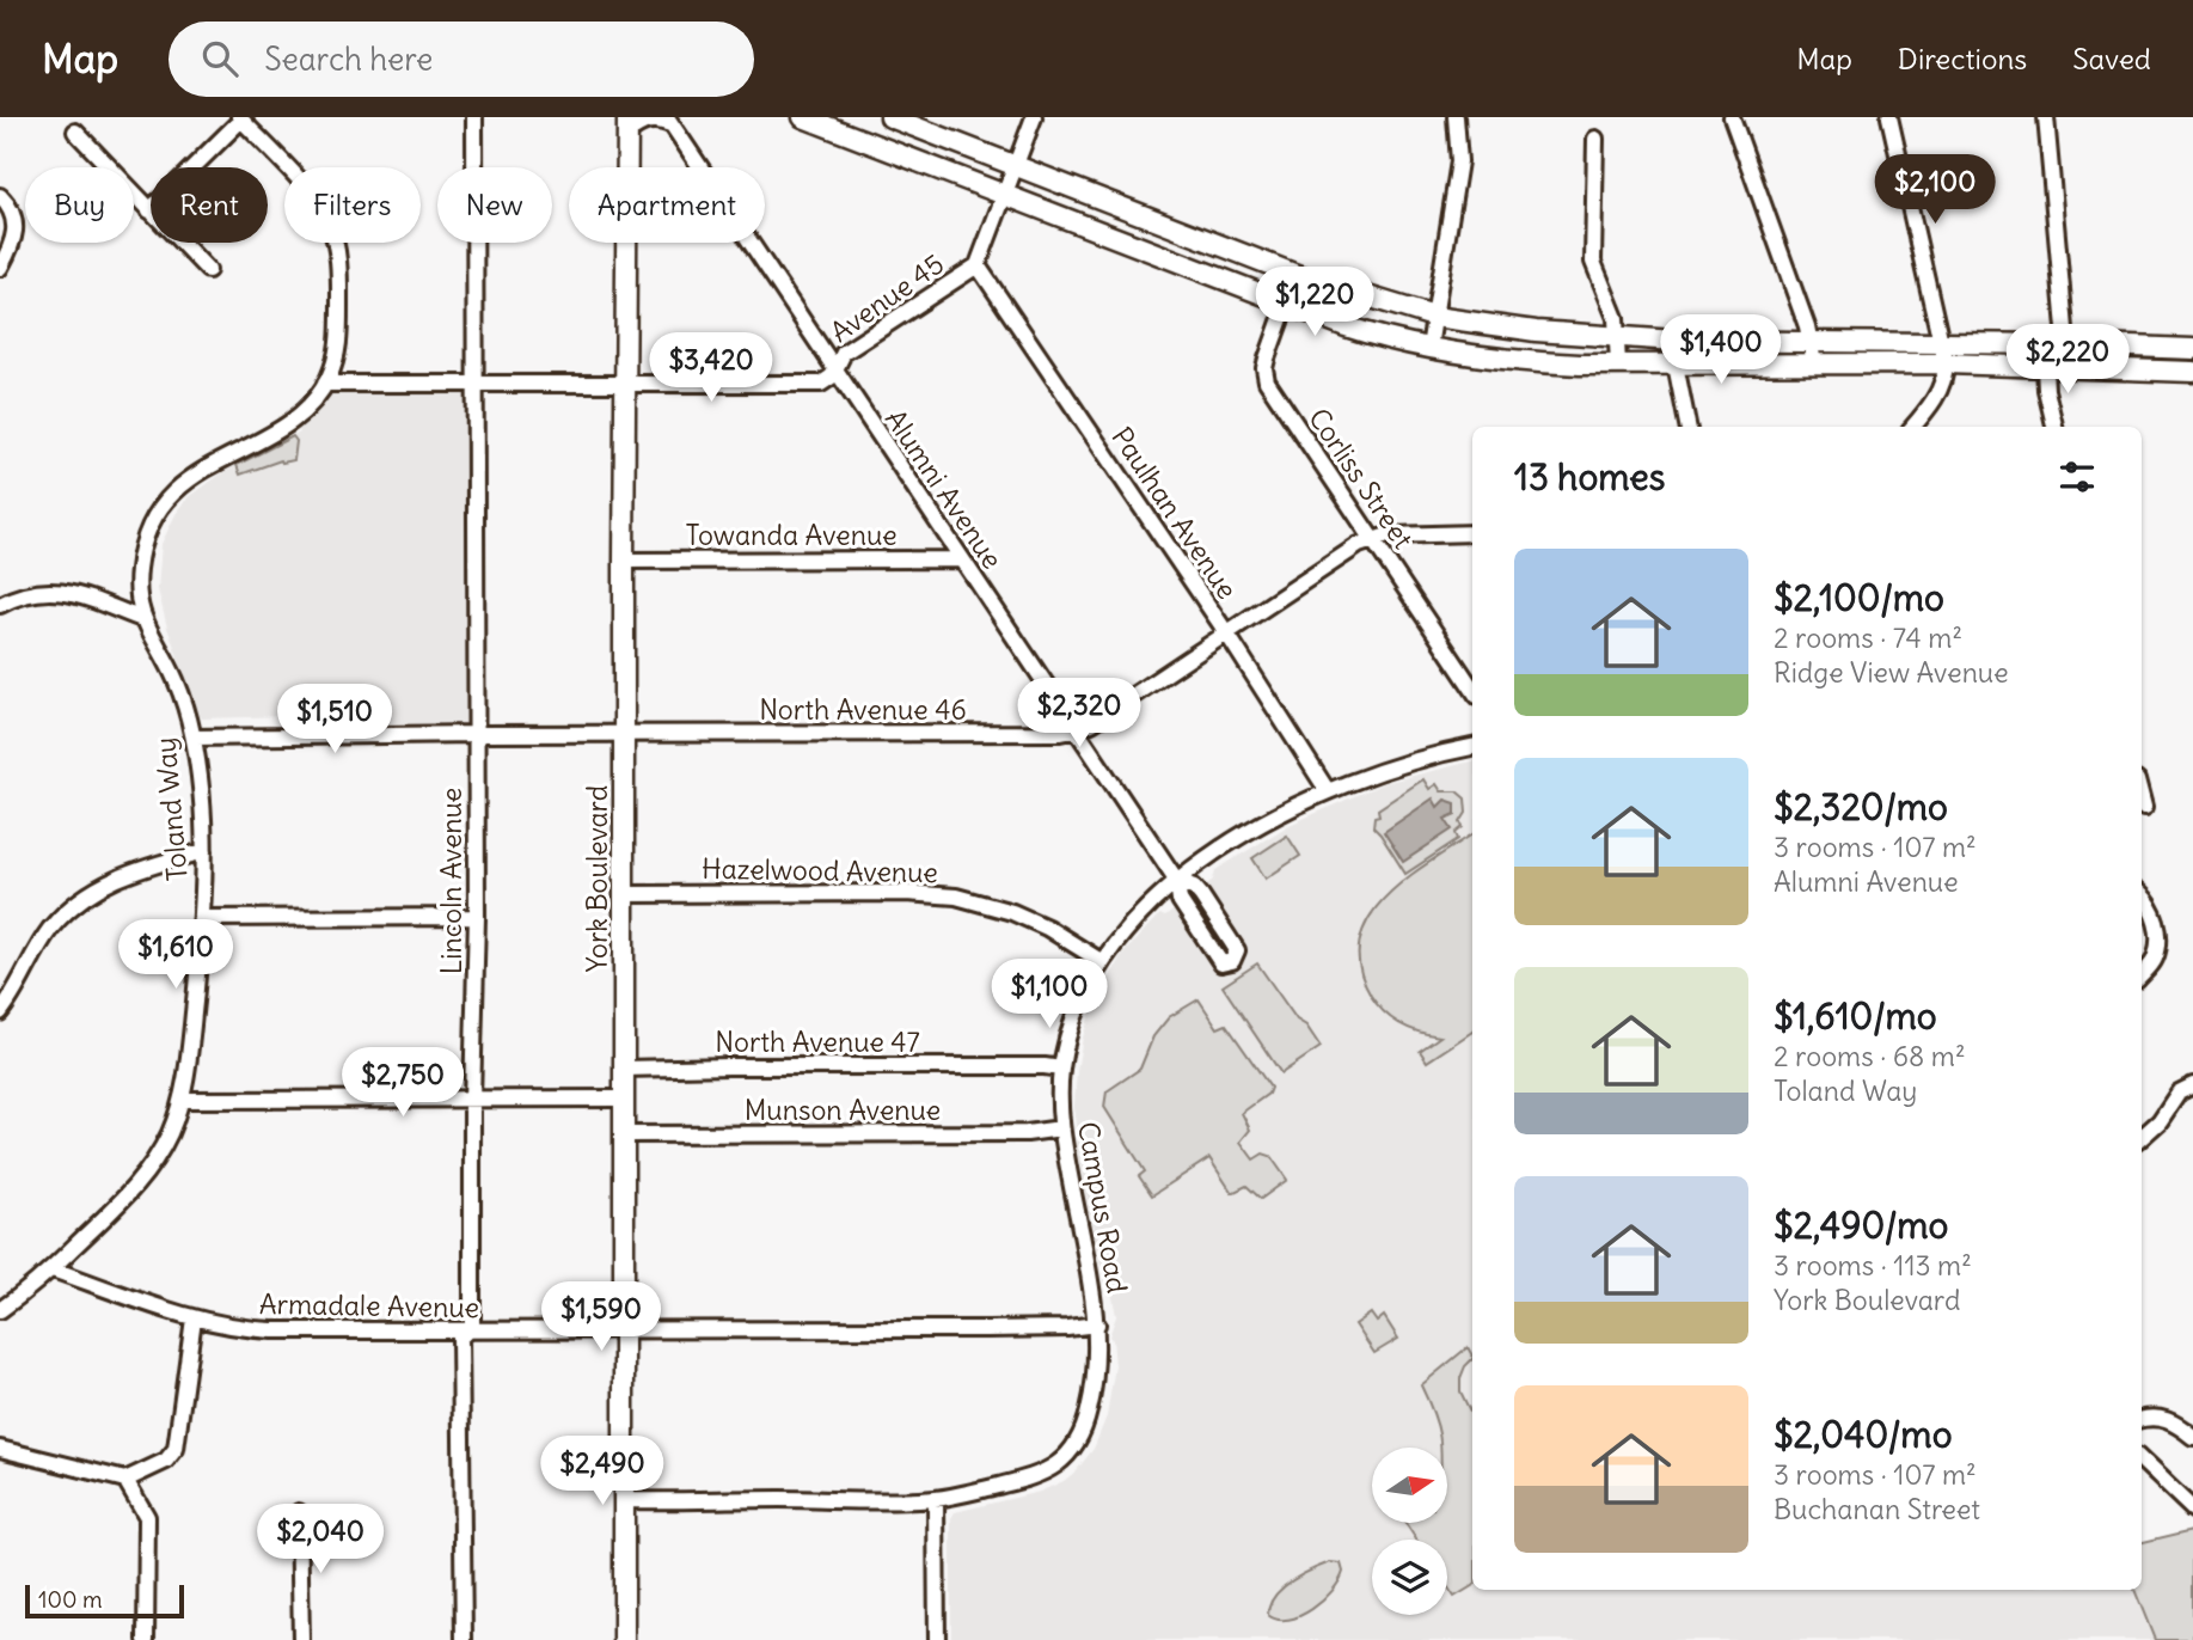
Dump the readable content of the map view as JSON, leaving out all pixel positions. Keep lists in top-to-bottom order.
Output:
{
  "streets": {
    "main road": ["York Boulevard"],
    "street": [
      "Avenue 45",
      "Corliss Street",
      "Alumni Avenue",
      "Paulhan Avenue",
      "Towanda Avenue",
      "North Avenue 46",
      "Toland Way",
      "Hazelwood Avenue",
      "Lincoln Avenue",
      "North Avenue 47",
      "Munson Avenue",
      "Campus Road",
      "Armadale Avenue"
    ]
  },
  "crossings": [
    ["Avenue 45", "Alumni Avenue"],
    ["Avenue 45", "Paulhan Avenue"],
    ["Avenue 45", "Toland Way"],
    ["Avenue 45", "York Boulevard"],
    ["Avenue 45", "Lincoln Avenue"],
    ["Corliss Street", "North Avenue 46"],
    ["Alumni Avenue", "Towanda Avenue"],
    ["Alumni Avenue", "North Avenue 46"],
    ["Alumni Avenue", "York Boulevard"],
    ["Alumni Avenue", "Campus Road"],
    ["Paulhan Avenue", "North Avenue 46"],
    ["Paulhan Avenue", "Campus Road"],
    ["Towanda Avenue", "York Boulevard"],
    ["North Avenue 46", "Toland Way"],
    ["North Avenue 46", "York Boulevard"],
    ["North Avenue 46", "Lincoln Avenue"],
    ["Toland Way", "Armadale Avenue"],
    ["Hazelwood Avenue", "York Boulevard"],
    ["Hazelwood Avenue", "Campus Road"],
    ["York Boulevard", "North Avenue 47"],
    ["York Boulevard", "Munson Avenue"],
    ["York Boulevard", "Campus Road"],
    ["York Boulevard", "Armadale Avenue"],
    ["Lincoln Avenue", "Armadale Avenue"],
    ["North Avenue 47", "Campus Road"],
    ["Munson Avenue", "Campus Road"],
    ["Campus Road", "Armadale Avenue"]
  ],
  "scale_bar": "100 m",
  "north": "right",
  "page": {
    "header": "Map",
    "search": "Search here",
    "nav": ["Map", "Directions", "Saved"],
    "price": [
      "$2,100",
      "$1,220",
      "$1,400",
      "$2,220",
      "$3,420",
      "$2,320",
      "$1,510",
      "$1,610",
      "$1,100",
      "$2,750",
      "$1,590",
      "$2,490",
      "$2,040"
    ],
    "chip": [
      "Buy",
      "Rent",
      "Filters",
      "New",
      "Apartment"
    ],
    "heading": "13 homes",
    "list": [
      {
        "name": "$2,100/mo",
        "note": "2 rooms · 74 m² · Ridge View Avenue"
      },
      {
        "name": "$2,320/mo",
        "note": "3 rooms · 107 m² · Alumni Avenue"
      },
      {
        "name": "$1,610/mo",
        "note": "2 rooms · 68 m² · Toland Way"
      },
      {
        "name": "$2,490/mo",
        "note": "3 rooms · 113 m² · York Boulevard"
      },
      {
        "name": "$2,040/mo",
        "note": "3 rooms · 107 m² · Buchanan Street"
      }
    ],
    "scale": "100 m"
  }
}
